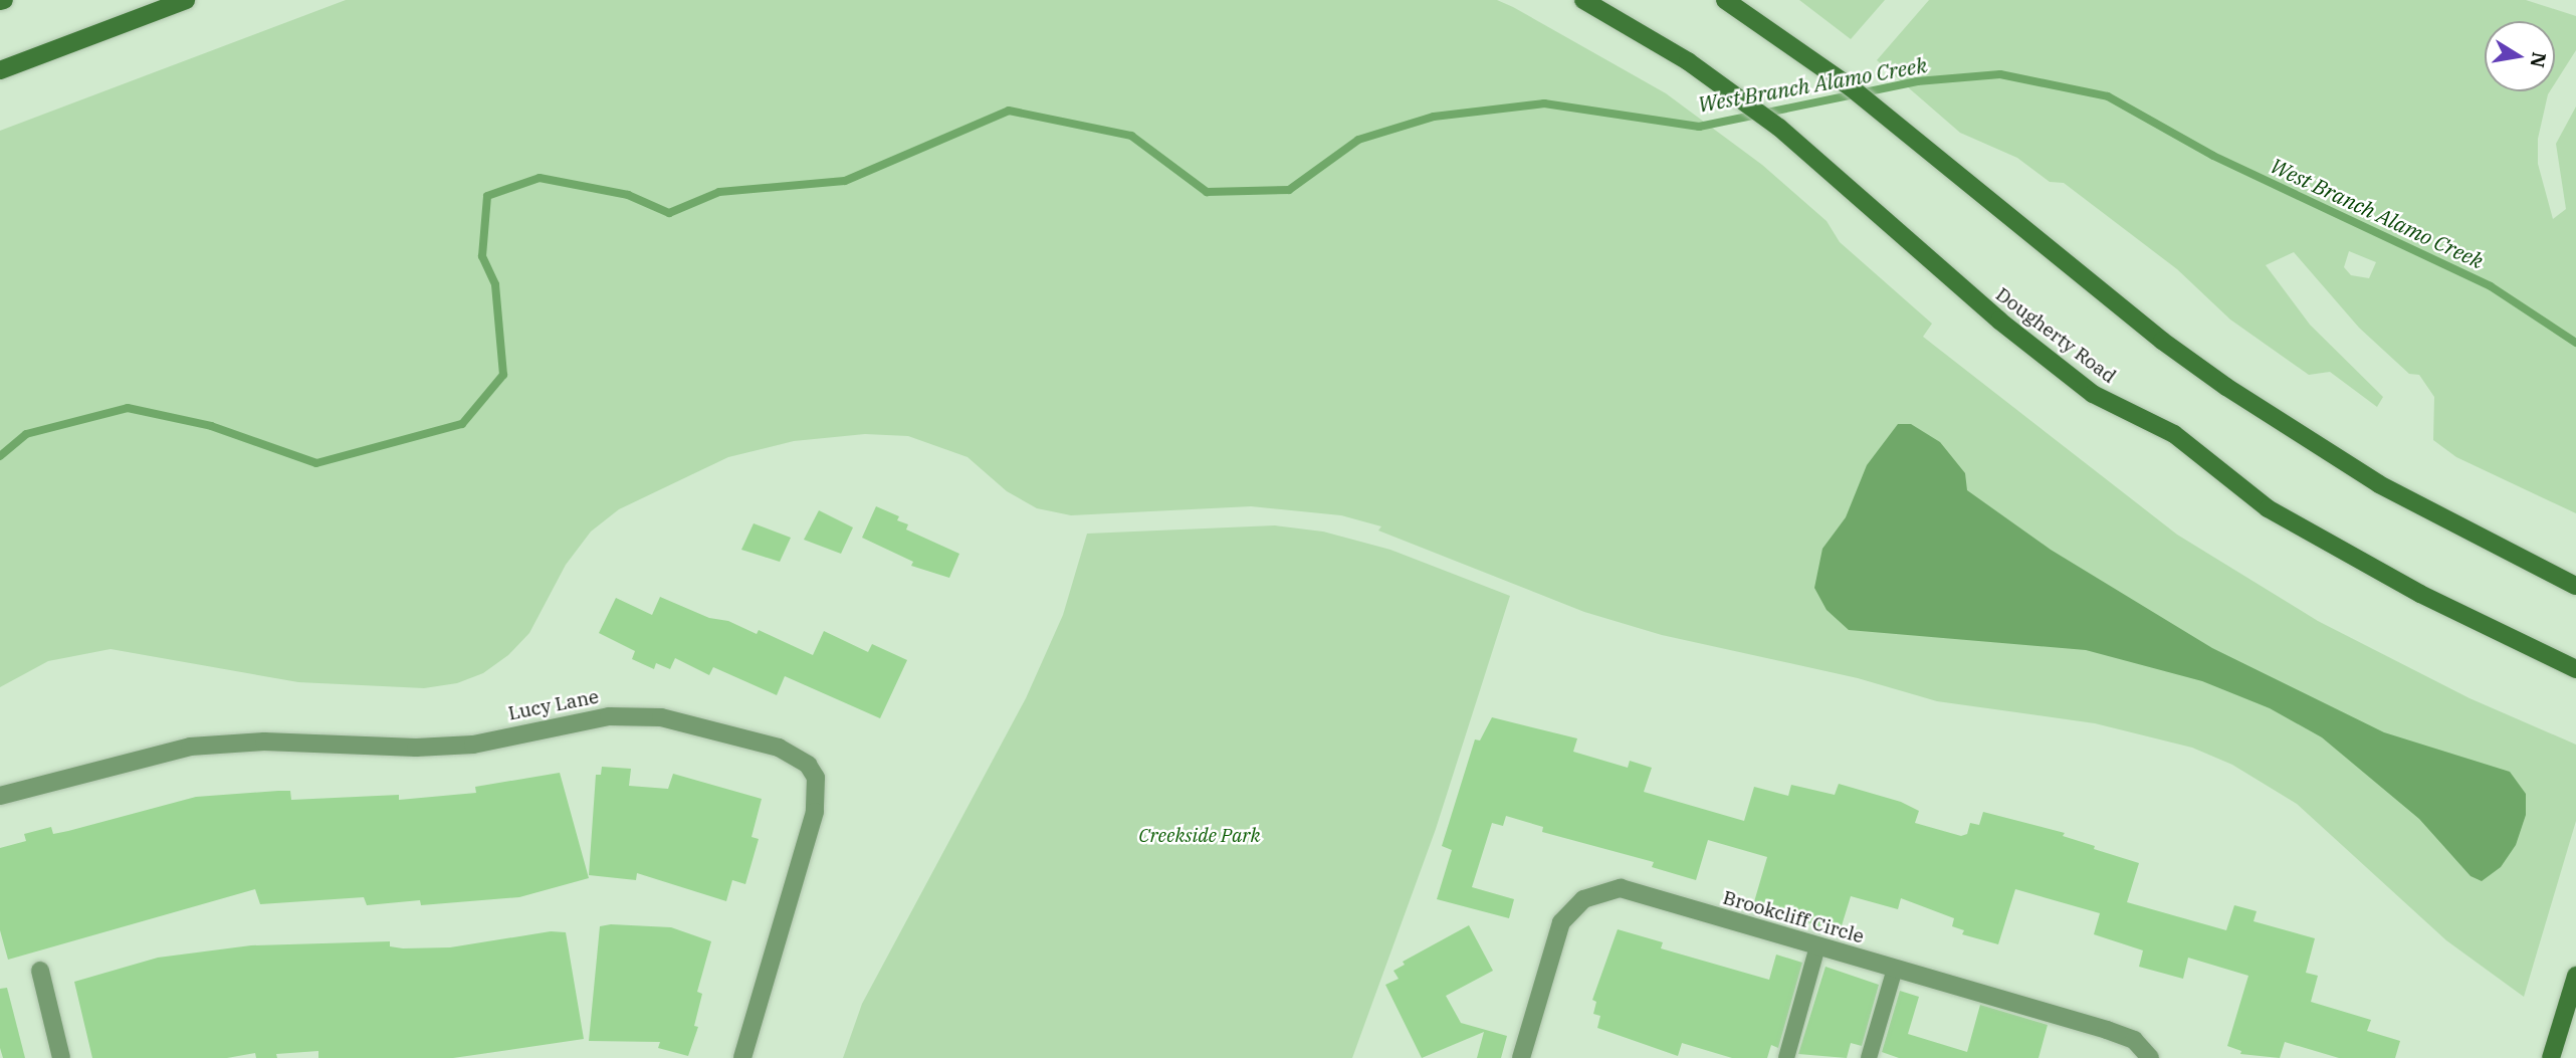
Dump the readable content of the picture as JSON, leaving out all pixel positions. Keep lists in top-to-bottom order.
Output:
{
  "streets": {
    "main road": ["Dougherty Road"],
    "street": ["Lucy Lane", "Brookcliff Circle"]
  },
  "water": ["West Branch Alamo Creek"],
  "parks": ["Creekside Park"],
  "north": "right"
}
